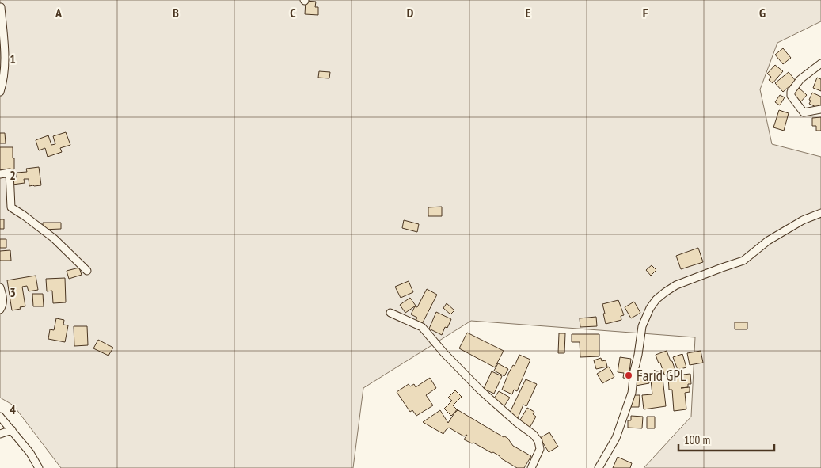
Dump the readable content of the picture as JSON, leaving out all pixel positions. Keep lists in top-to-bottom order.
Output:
{
  "places": ["Farid GPL"],
  "scale_bar": "100 m",
  "grid": {
    "columns": [
      "A",
      "B",
      "C",
      "D",
      "E",
      "F",
      "G"
    ],
    "rows": [
      "1",
      "2",
      "3",
      "4"
    ]
  }
}
